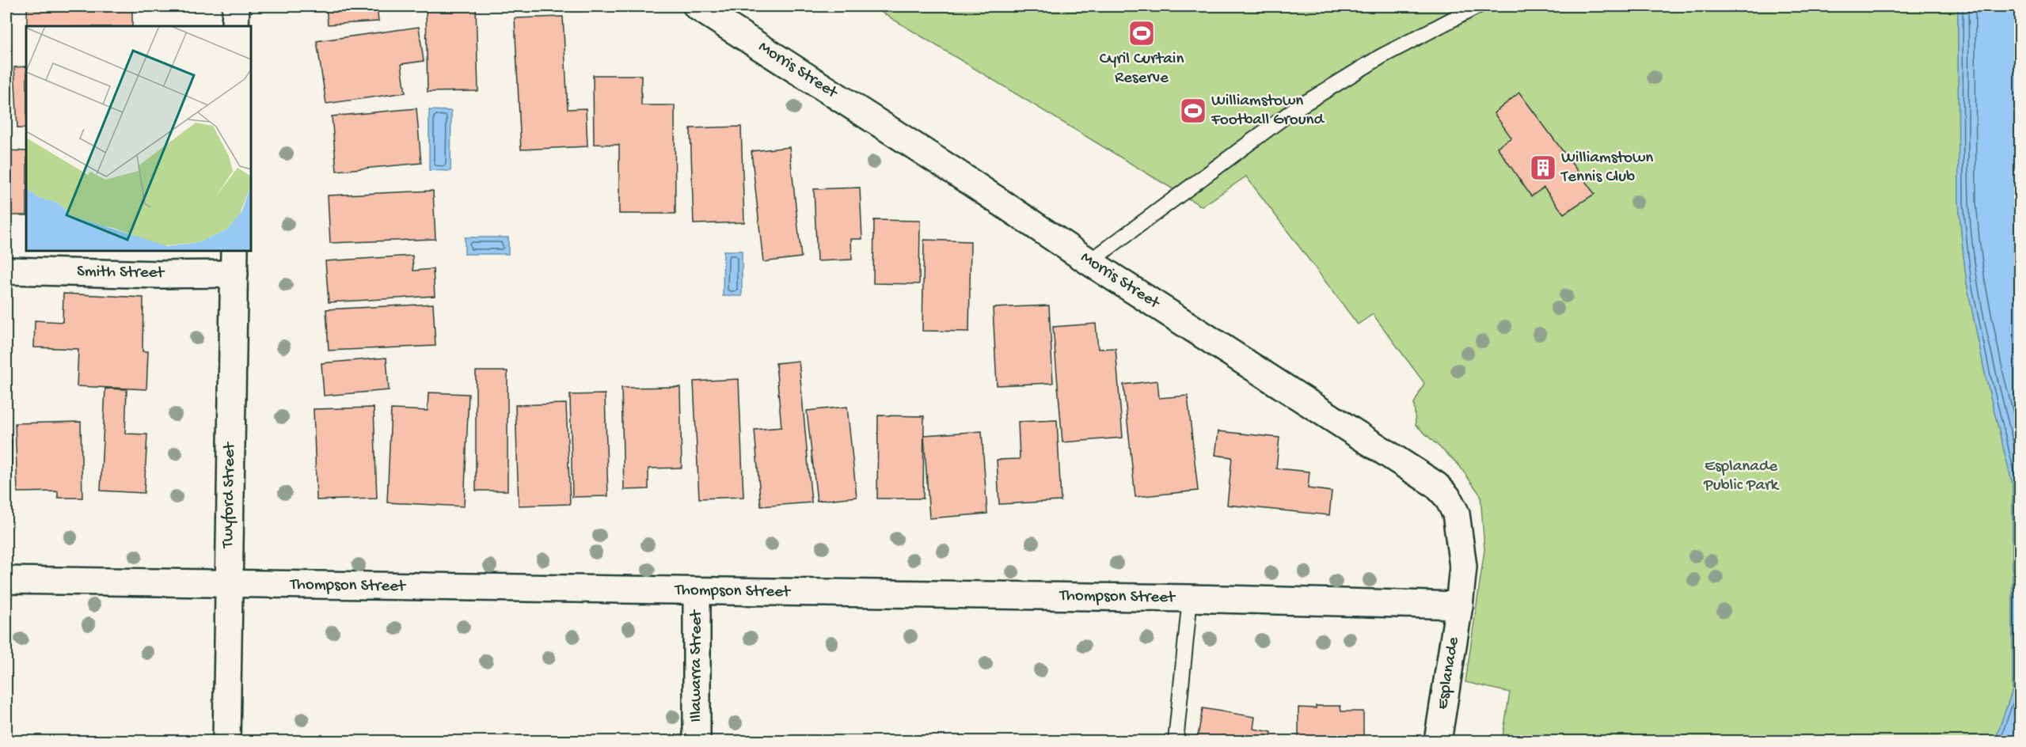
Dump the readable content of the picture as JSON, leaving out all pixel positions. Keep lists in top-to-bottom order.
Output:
{
  "streets": {
    "street": [
      "Morris Street",
      "Smith Street",
      "Twyford Street",
      "Thompson Street",
      "Illawarra Street",
      "Esplanade"
    ]
  },
  "crossings": [
    ["Morris Street", "Thompson Street"],
    ["Morris Street", "Esplanade"],
    ["Smith Street", "Twyford Street"],
    ["Twyford Street", "Thompson Street"],
    ["Thompson Street", "Illawarra Street"],
    ["Thompson Street", "Esplanade"]
  ],
  "parks": ["Esplanade Public Park"],
  "places": {
    "sports": ["Cyril Curtain Reserve", "Williamstown Football Ground"],
    "building": ["Williamstown Tennis Club"]
  }
}
